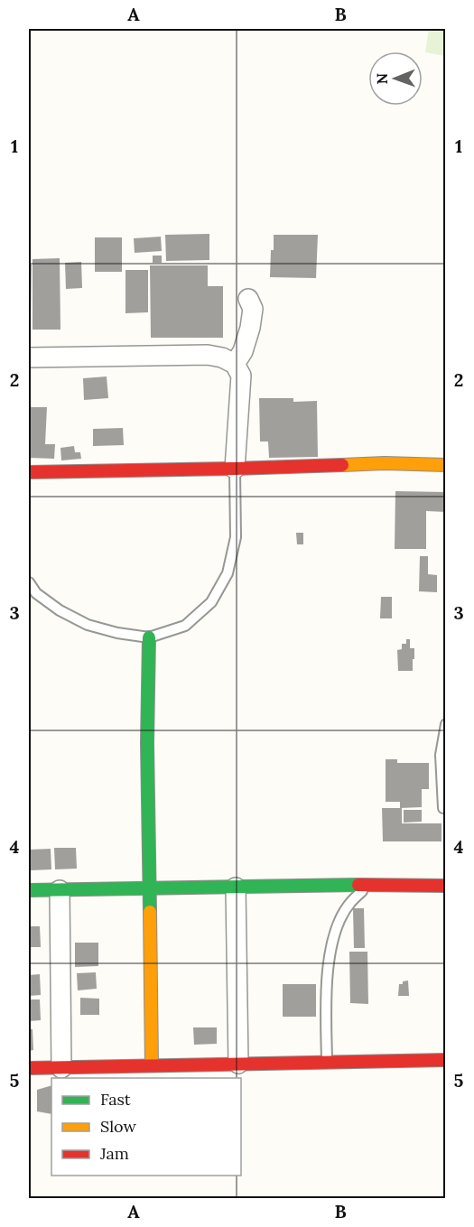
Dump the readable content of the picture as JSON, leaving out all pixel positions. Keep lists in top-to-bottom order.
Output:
{
  "legend": ["Fast", "Slow", "Jam"],
  "north": "left",
  "grid": {
    "columns": ["A", "B"],
    "rows": [
      "1",
      "2",
      "3",
      "4",
      "5"
    ]
  }
}
